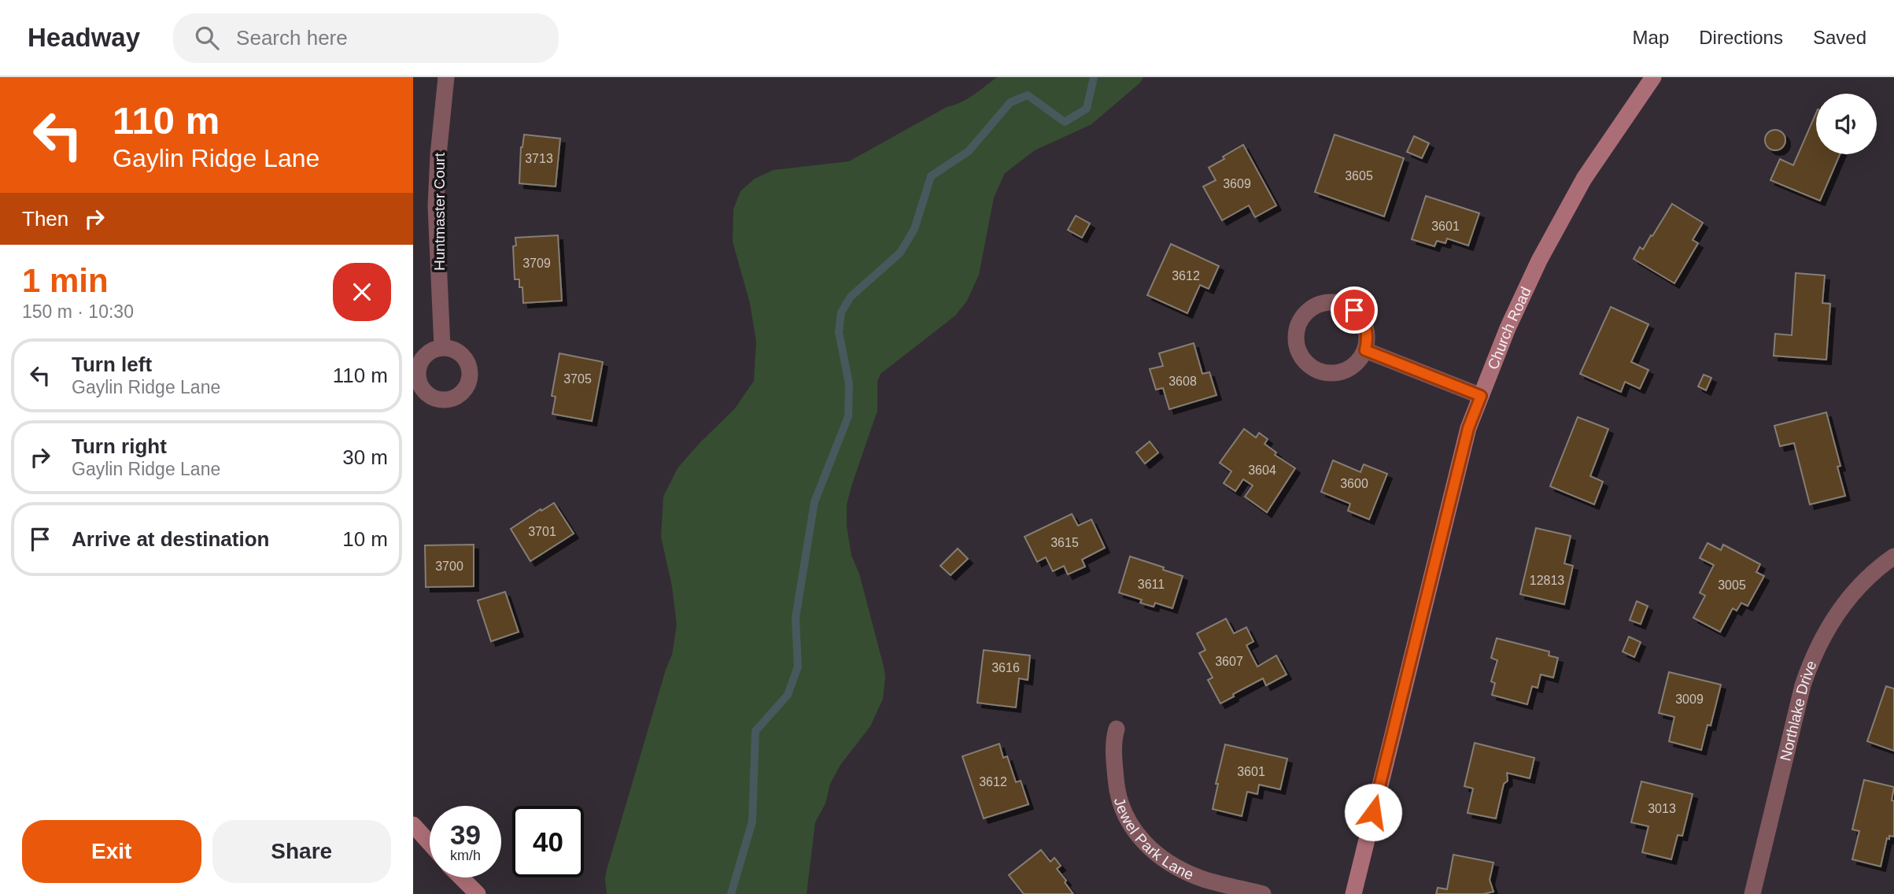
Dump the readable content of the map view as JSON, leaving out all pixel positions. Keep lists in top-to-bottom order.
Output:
{
  "streets": {
    "street": [
      "Huntmaster Court",
      "Church Road",
      "Northlake Drive",
      "Jewel Park Lane"
    ]
  },
  "house_numbers": [
    "3713",
    "3605",
    "3609",
    "3601",
    "3709",
    "3612",
    "3705",
    "3608",
    "3604",
    "3600",
    "3701",
    "3615",
    "3700",
    "12813",
    "3611",
    "3005",
    "3607",
    "3616",
    "3009",
    "3601",
    "3612",
    "3013"
  ],
  "page": {
    "header": "Headway",
    "search": "Search here",
    "nav": ["Map", "Directions", "Saved"],
    "turn": ["110 m", "Gaylin Ridge Lane"],
    "then": "Then",
    "heading": ["1 min", "150 m · 10:30"],
    "list": [
      {
        "name": "Turn left",
        "note": "Gaylin Ridge Lane",
        "value": "110 m"
      },
      {
        "name": "Turn right",
        "note": "Gaylin Ridge Lane",
        "value": "30 m"
      },
      {
        "name": "Arrive at destination",
        "value": "10 m"
      }
    ],
    "speed": "39 km/h",
    "limit": "40",
    "buttons": ["Exit", "Share"]
  }
}
